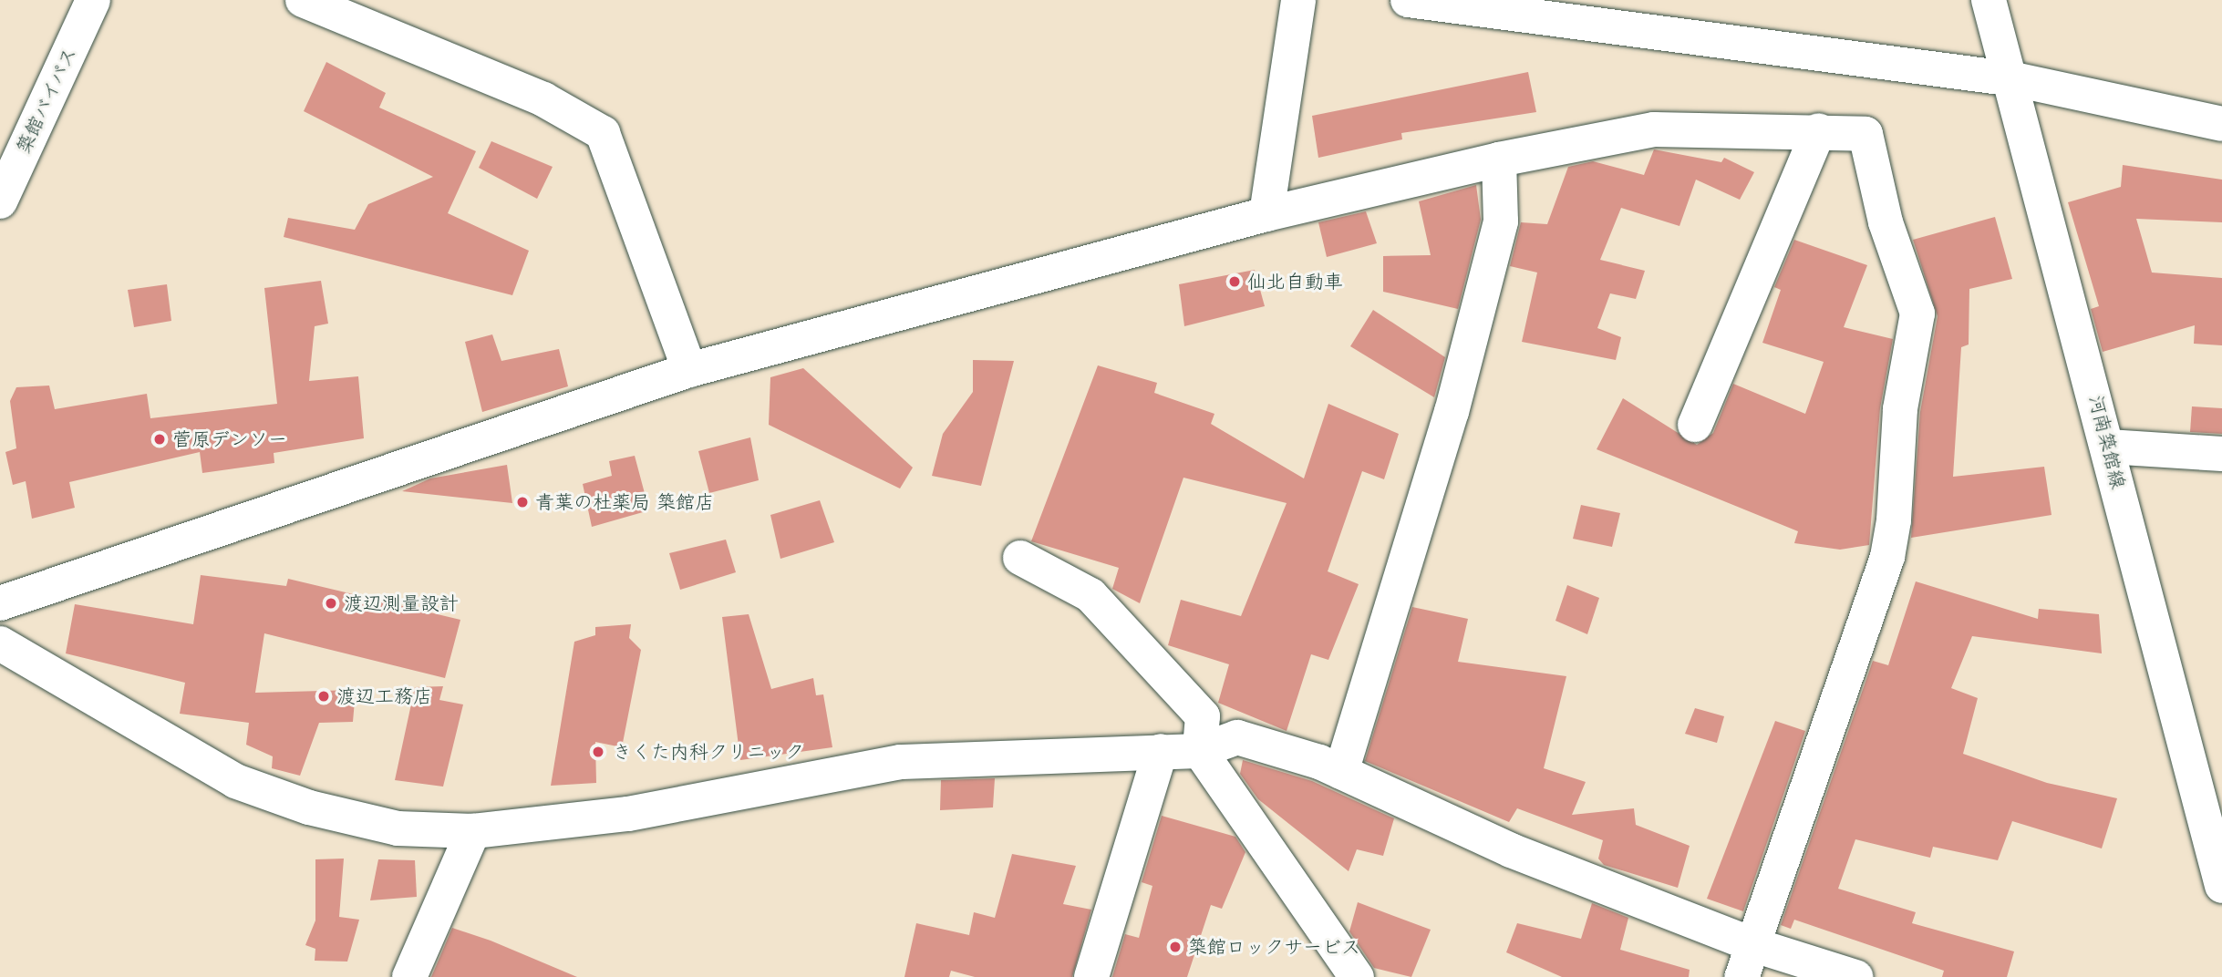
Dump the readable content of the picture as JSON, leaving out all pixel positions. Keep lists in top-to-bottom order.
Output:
{
  "streets": {
    "main road": ["築館バイパス", "河南築館線"]
  },
  "places": [
    "仙北自動車",
    "菅原デンソー",
    "青葉の杜薬局 築館店",
    "渡辺測量設計",
    "渡辺工務店",
    "きくた内科クリニック",
    "築館ロックサービス"
  ]
}
